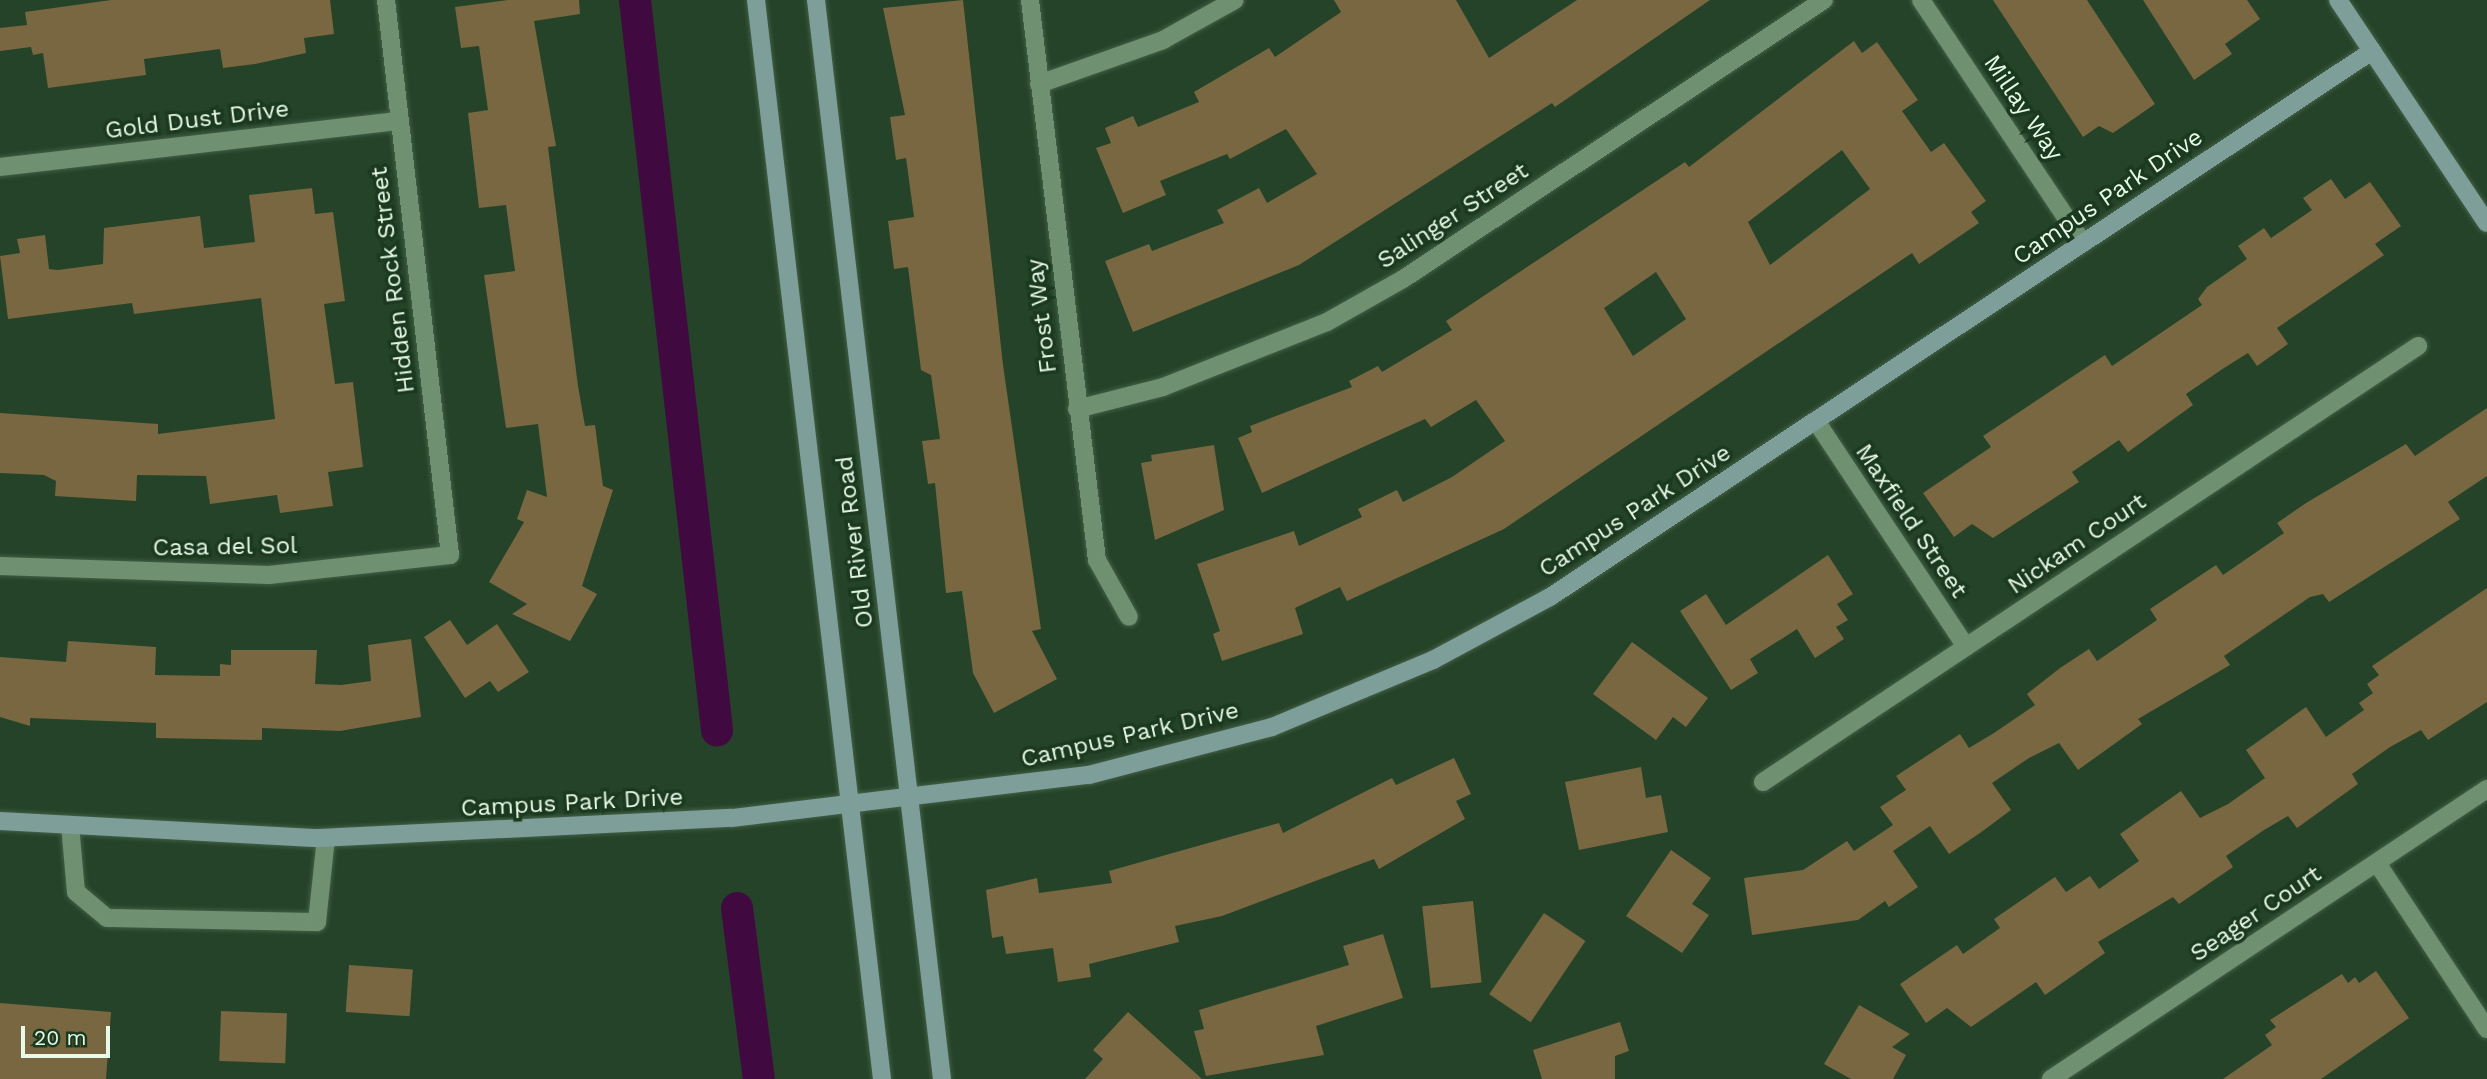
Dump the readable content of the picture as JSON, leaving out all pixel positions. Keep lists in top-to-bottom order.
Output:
{
  "streets": {
    "street": [
      "Millay Way",
      "Gold Dust Drive",
      "Campus Park Drive",
      "Salinger Street",
      "Hidden Rock Street",
      "Frost Way",
      "Maxfield Street",
      "Old River Road",
      "Nickam Court",
      "Casa del Sol",
      "Seager Court"
    ]
  },
  "crossings": [
    ["Millay Way", "Campus Park Drive"],
    ["Gold Dust Drive", "Hidden Rock Street"],
    ["Campus Park Drive", "Maxfield Street"],
    ["Campus Park Drive", "Old River Road"],
    ["Salinger Street", "Frost Way"],
    ["Hidden Rock Street", "Casa del Sol"],
    ["Maxfield Street", "Nickam Court"]
  ],
  "scale_bar": "20 m"
}
